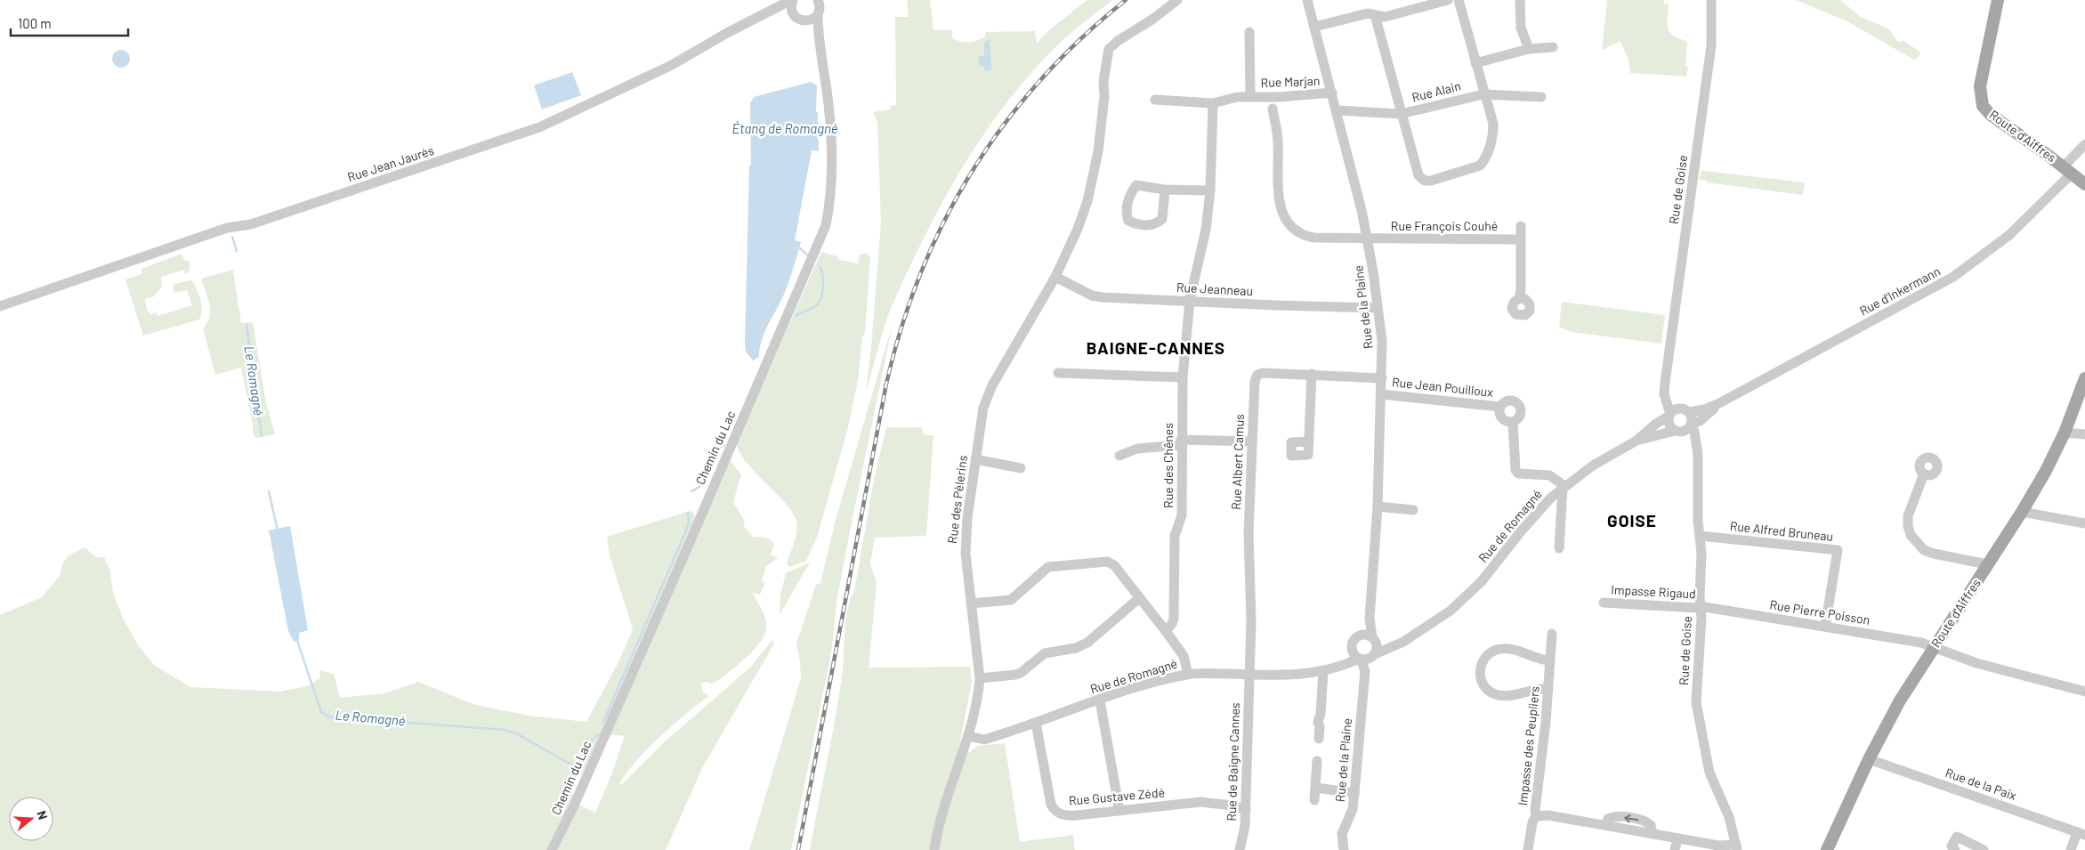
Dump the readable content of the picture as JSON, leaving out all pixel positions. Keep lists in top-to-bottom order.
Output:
{
  "streets": {
    "main road": ["Route d'Aiffres"],
    "street": [
      "Rue Marjan",
      "Rue Alain",
      "Rue Jean Jaurès",
      "Rue de Goise",
      "Rue François Couhé",
      "Rue Jeanneau",
      "Rue d'Inkermann",
      "Rue de la Plaine",
      "Rue Jean Pouilloux",
      "Chemin du Lac",
      "Rue Albert Camus",
      "Rue des Chênes",
      "Rue des Pèlerins",
      "Rue de Romagné",
      "Rue Alfred Bruneau",
      "Impasse Rigaud",
      "Rue Pierre Poisson",
      "Impasse des Peupliers",
      "Rue de Baigne Cannes",
      "Rue de la Paix",
      "Rue Gustave Zédé"
    ]
  },
  "crossings": [
    ["Rue Marjan", "Rue de la Plaine"],
    ["Rue Marjan", "Rue des Chênes"],
    ["Rue Alain", "Rue de la Plaine"],
    ["Route d'Aiffres", "Rue d'Inkermann"],
    ["Route d'Aiffres", "Rue Pierre Poisson"],
    ["Route d'Aiffres", "Rue de la Paix"],
    ["Rue de Goise", "Rue d'Inkermann"],
    ["Rue de Goise", "Rue de Romagné"],
    ["Rue de Goise", "Rue Alfred Bruneau"],
    ["Rue de Goise", "Impasse Rigaud"],
    ["Rue de Goise", "Rue Pierre Poisson"],
    ["Rue de Goise", "Impasse des Peupliers"],
    ["Rue François Couhé", "Rue de la Plaine"],
    ["Rue Jeanneau", "Rue de la Plaine"],
    ["Rue Jeanneau", "Rue des Chênes"],
    ["Rue Jeanneau", "Rue des Pèlerins"],
    ["Rue d'Inkermann", "Rue de Romagné"],
    ["Rue de la Plaine", "Rue Jean Pouilloux"],
    ["Rue de la Plaine", "Rue Albert Camus"],
    ["Rue de la Plaine", "Rue de Romagné"],
    ["Rue Albert Camus", "Rue de Romagné"],
    ["Rue Albert Camus", "Rue de Baigne Cannes"],
    ["Rue des Pèlerins", "Rue de Romagné"],
    ["Rue de Romagné", "Rue de Baigne Cannes"],
    ["Rue de Romagné", "Rue Gustave Zédé"],
    ["Rue Alfred Bruneau", "Rue Pierre Poisson"],
    ["Impasse Rigaud", "Rue Pierre Poisson"],
    ["Rue de Baigne Cannes", "Rue Gustave Zédé"]
  ],
  "districts": ["BAIGNE-CANNES", "GOISE"],
  "water": ["Étang de Romagné", "Le Romagné"],
  "scale_bar": "100 m",
  "north": "right"
}
